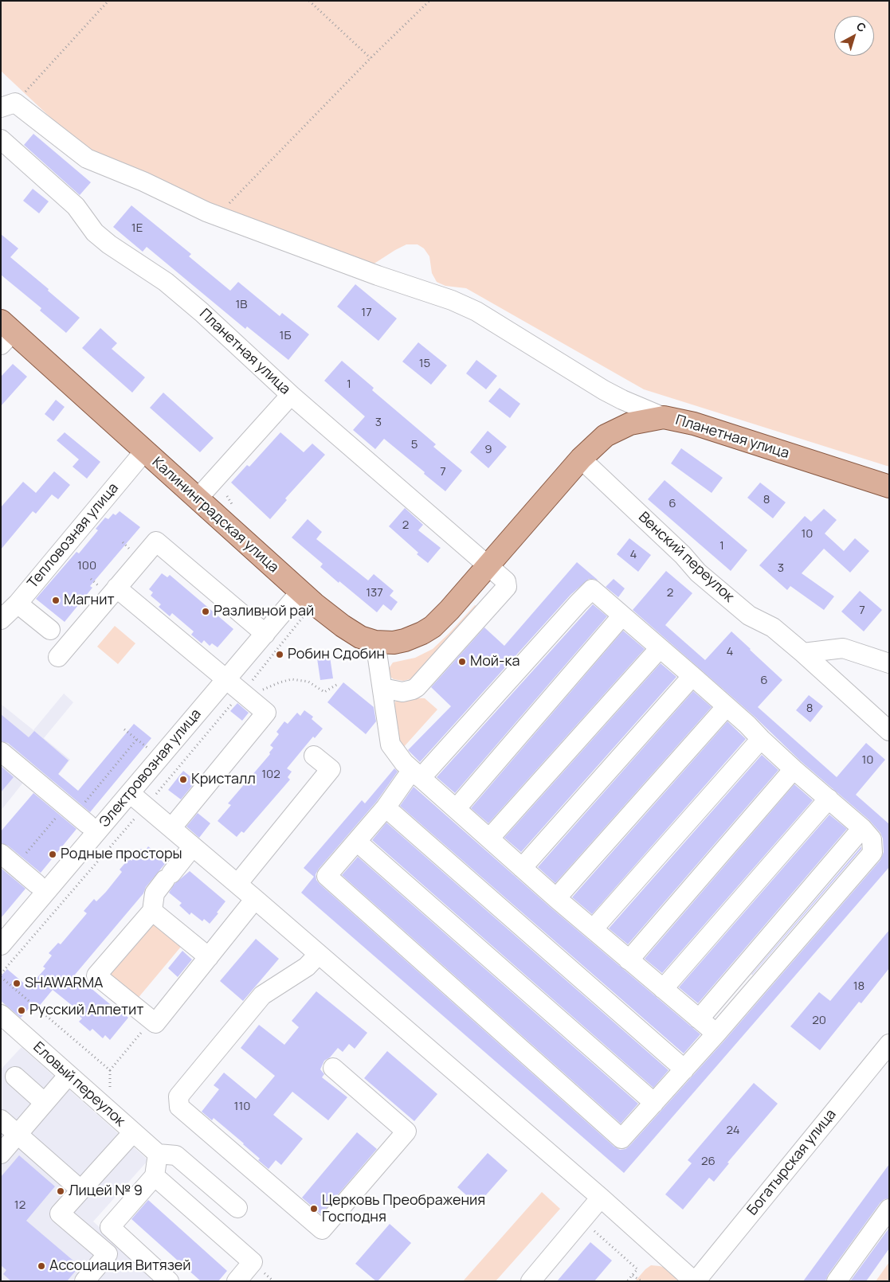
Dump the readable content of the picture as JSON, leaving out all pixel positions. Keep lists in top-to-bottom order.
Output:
{
  "streets": {
    "main road": ["Планетная улица", "Калининградская улица"],
    "street": [
      "Тепловозная улица",
      "Венский переулок",
      "Электровозная улица",
      "Еловый переулок",
      "Богатырская улица"
    ]
  },
  "crossings": [
    ["Планетная улица", "Калининградская улица"],
    ["Планетная улица", "Венский переулок"],
    ["Калининградская улица", "Тепловозная улица"],
    ["Калининградская улица", "Электровозная улица"]
  ],
  "places": [
    "Магнит",
    "Разливной рай",
    "Робин Сдобин",
    "Мой-ка",
    "Кристалл",
    "Родные просторы",
    "SHAWARMA",
    "Русский Аппетит",
    "Лицей № 9",
    "Церковь Преображения Господня",
    "Ассоциация Витязей"
  ],
  "house_numbers": [
    "1Е",
    "1В",
    "17",
    "1Б",
    "15",
    "1",
    "3",
    "5",
    "9",
    "7",
    "8",
    "6",
    "2",
    "10",
    "1",
    "4",
    "100",
    "3",
    "137",
    "2",
    "7",
    "4",
    "6",
    "8",
    "10",
    "102",
    "18",
    "20",
    "110",
    "24",
    "26",
    "12"
  ],
  "north": "top right"
}
